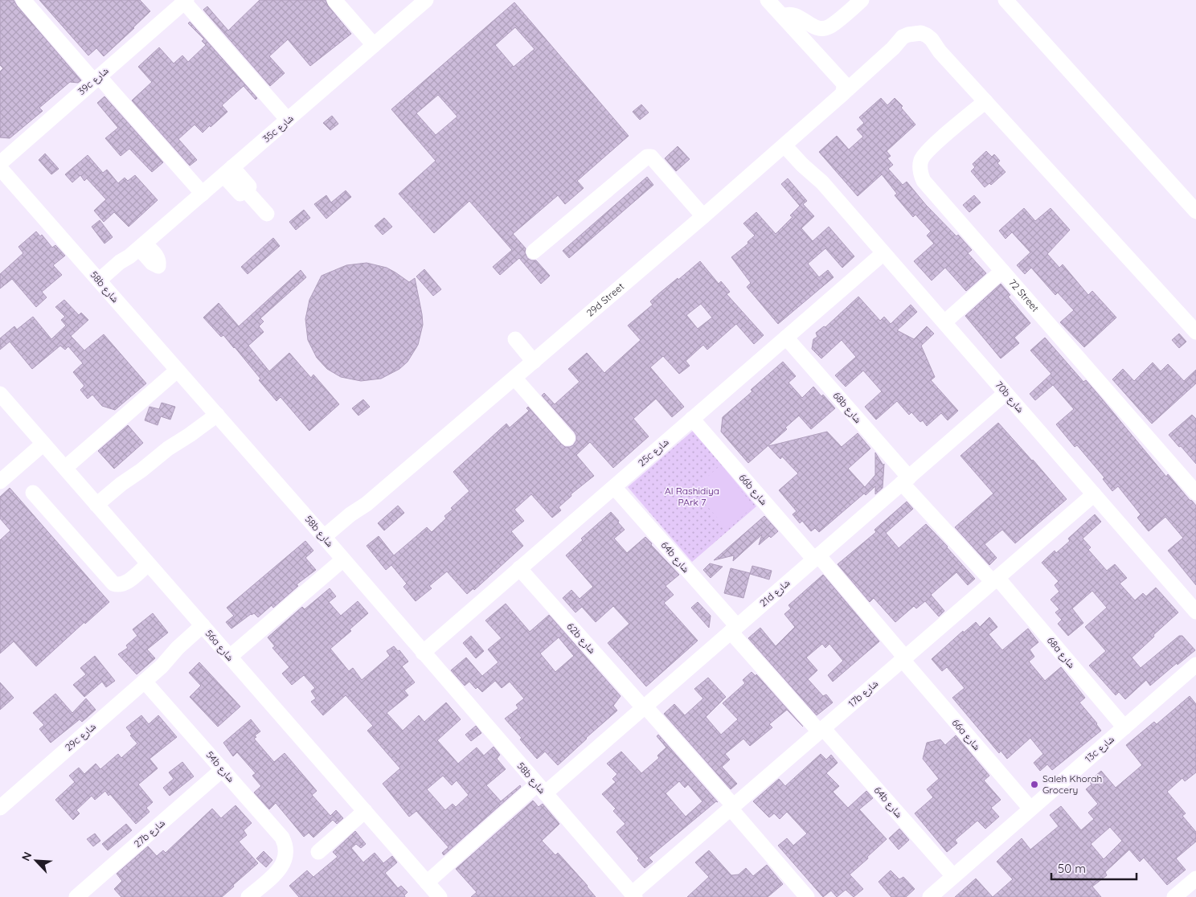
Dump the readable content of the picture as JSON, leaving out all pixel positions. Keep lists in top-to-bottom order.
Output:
{
  "streets": {
    "street": [
      "39c شارع",
      "35c شارع",
      "58b شارع",
      "72 Street",
      "29d Street",
      "70b شارع",
      "68b شارع",
      "25c شارع",
      "66b شارع",
      "64b شارع",
      "21d شارع",
      "62b شارع",
      "56a شارع",
      "68a شارع",
      "17b شارع",
      "66a شارع",
      "29c شارع",
      "13c شارع",
      "54b شارع",
      "27b شارع"
    ]
  },
  "crossings": [
    ["35c شارع", "58b شارع"],
    ["58b شارع", "29d Street"],
    ["58b شارع", "25c شارع"],
    ["58b شارع", "21d شارع"],
    ["58b شارع", "17b شارع"],
    ["72 Street", "29d Street"],
    ["29d Street", "70b شارع"],
    ["70b شارع", "25c شارع"],
    ["70b شارع", "21d شارع"],
    ["70b شارع", "17b شارع"],
    ["68b شارع", "25c شارع"],
    ["68b شارع", "21d شارع"],
    ["68b شارع", "68a شارع"],
    ["68b شارع", "17b شارع"],
    ["25c شارع", "66b شارع"],
    ["25c شارع", "64b شارع"],
    ["25c شارع", "62b شارع"],
    ["66b شارع", "21d شارع"],
    ["66b شارع", "17b شارع"],
    ["66b شارع", "66a شارع"],
    ["64b شارع", "21d شارع"],
    ["64b شارع", "17b شارع"],
    ["64b شارع", "13c شارع"],
    ["21d شارع", "62b شارع"],
    ["21d شارع", "56a شارع"],
    ["62b شارع", "17b شارع"],
    ["56a شارع", "29c شارع"],
    ["68a شارع", "17b شارع"],
    ["68a شارع", "13c شارع"],
    ["17b شارع", "66a شارع"],
    ["66a شارع", "13c شارع"],
    ["29c شارع", "54b شارع"],
    ["54b شارع", "27b شارع"]
  ],
  "parks": ["Al Rashidiya PArk 7"],
  "places": ["Saleh Khorah Grocery"],
  "scale_bar": "50 m",
  "north": "top left"
}
